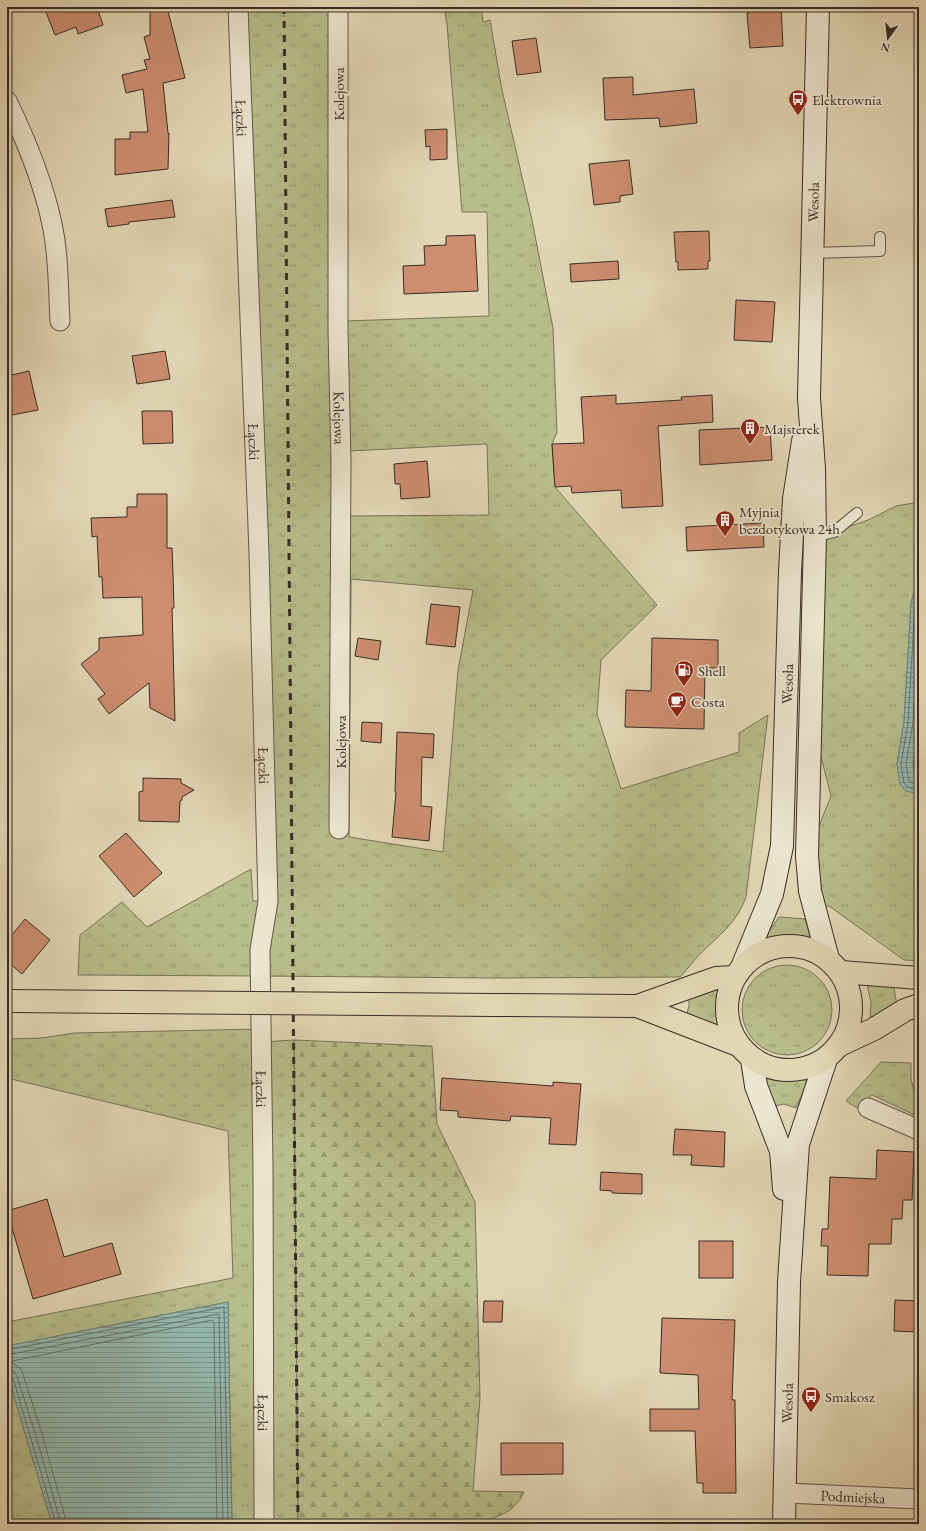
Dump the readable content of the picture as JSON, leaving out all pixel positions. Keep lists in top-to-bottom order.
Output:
{
  "streets": {
    "street": [
      "Kolejowa",
      "Łączki",
      "Wesoła",
      "Podmiejska"
    ]
  },
  "crossings": [
    ["Wesoła", "Podmiejska"]
  ],
  "places": {
    "bus stop": ["Elektrownia", "Smakosz"],
    "building": ["Majsterek", "Myjnia bezdotykowa 24h"],
    "fuel station": ["Shell"],
    "cafe": ["Costa"]
  },
  "north": "bottom"
}
